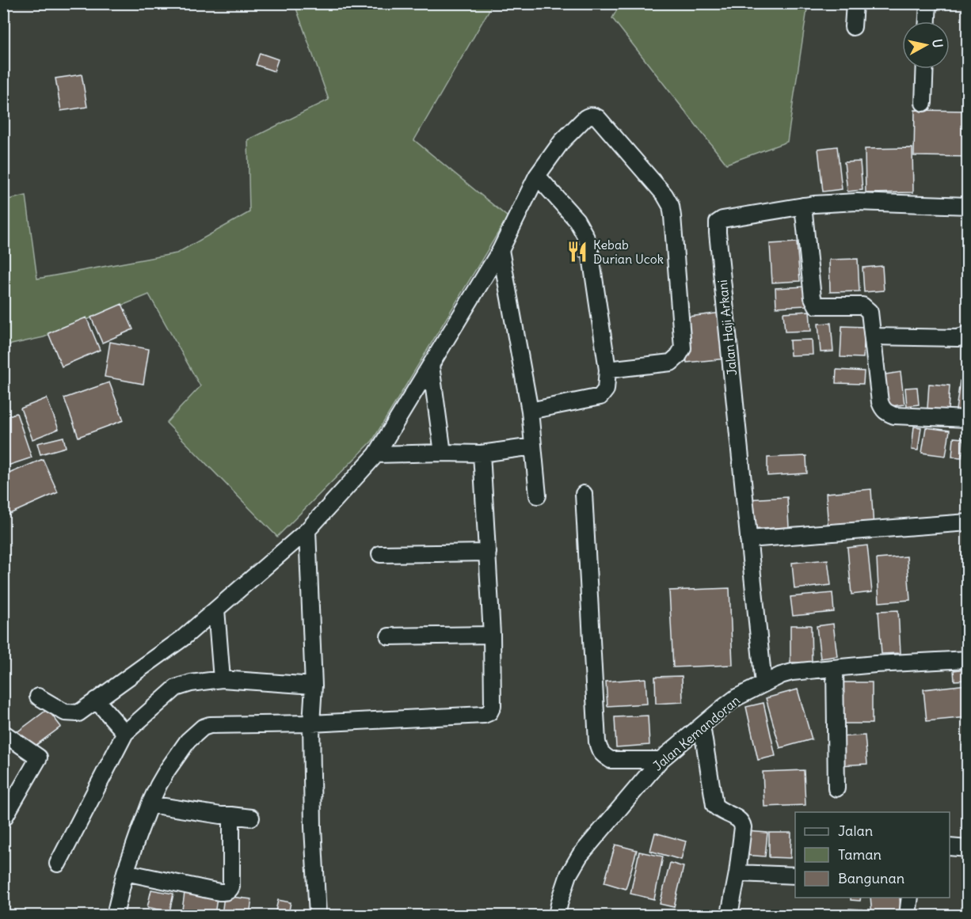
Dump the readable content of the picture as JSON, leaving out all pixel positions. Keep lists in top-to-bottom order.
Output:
{
  "streets": {
    "street": ["Jalan Haji Arkani", "Jalan Kemandoran"]
  },
  "crossings": [
    ["Jalan Haji Arkani", "Jalan Kemandoran"]
  ],
  "places": {
    "restaurant": ["Kebab Durian Ucok"]
  },
  "legend": ["Jalan", "Taman", "Bangunan"],
  "north": "right"
}
